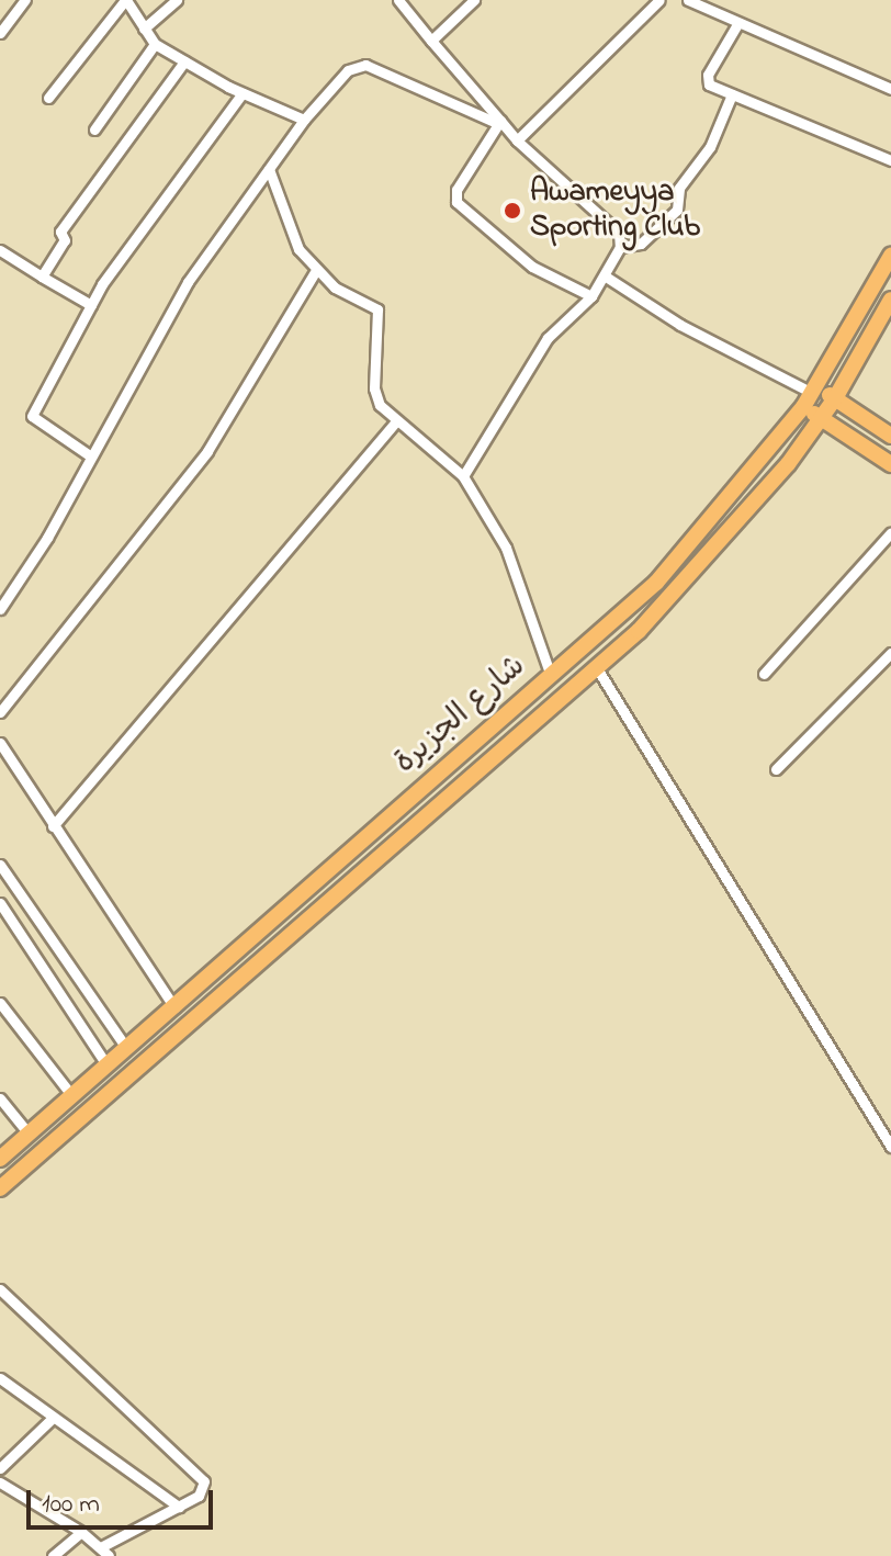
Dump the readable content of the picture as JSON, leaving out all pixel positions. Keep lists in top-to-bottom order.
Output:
{
  "streets": {
    "main road": ["شارع الجزيرة"]
  },
  "places": ["Awameyya Sporting Club"],
  "scale_bar": "100 m"
}
